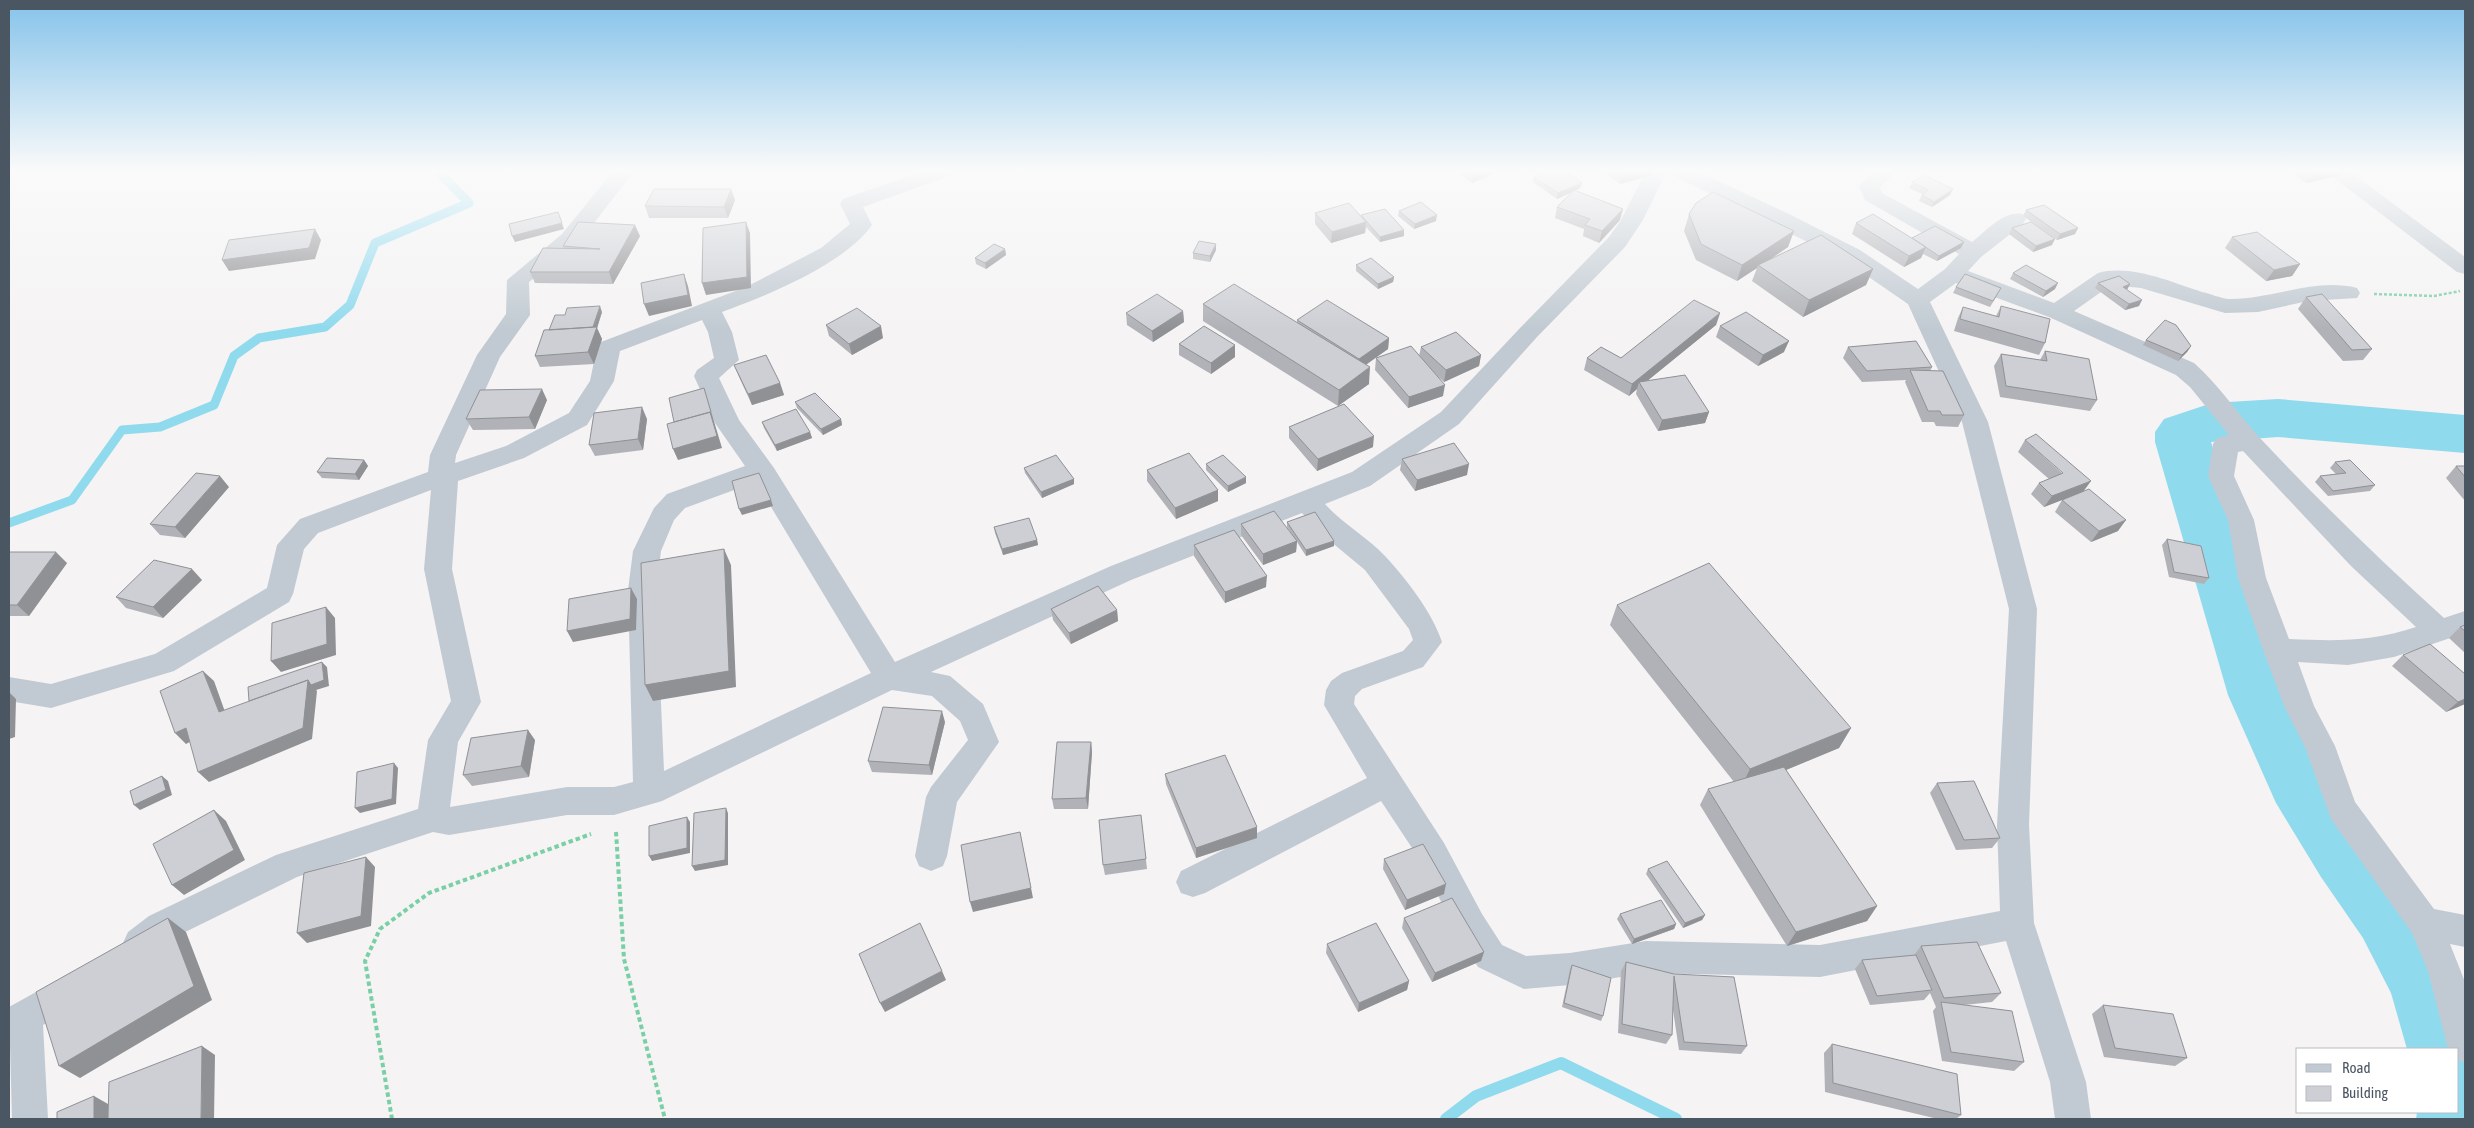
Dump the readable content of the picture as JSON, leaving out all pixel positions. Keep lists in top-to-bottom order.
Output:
{
  "legend": ["Road", "Building"]
}
